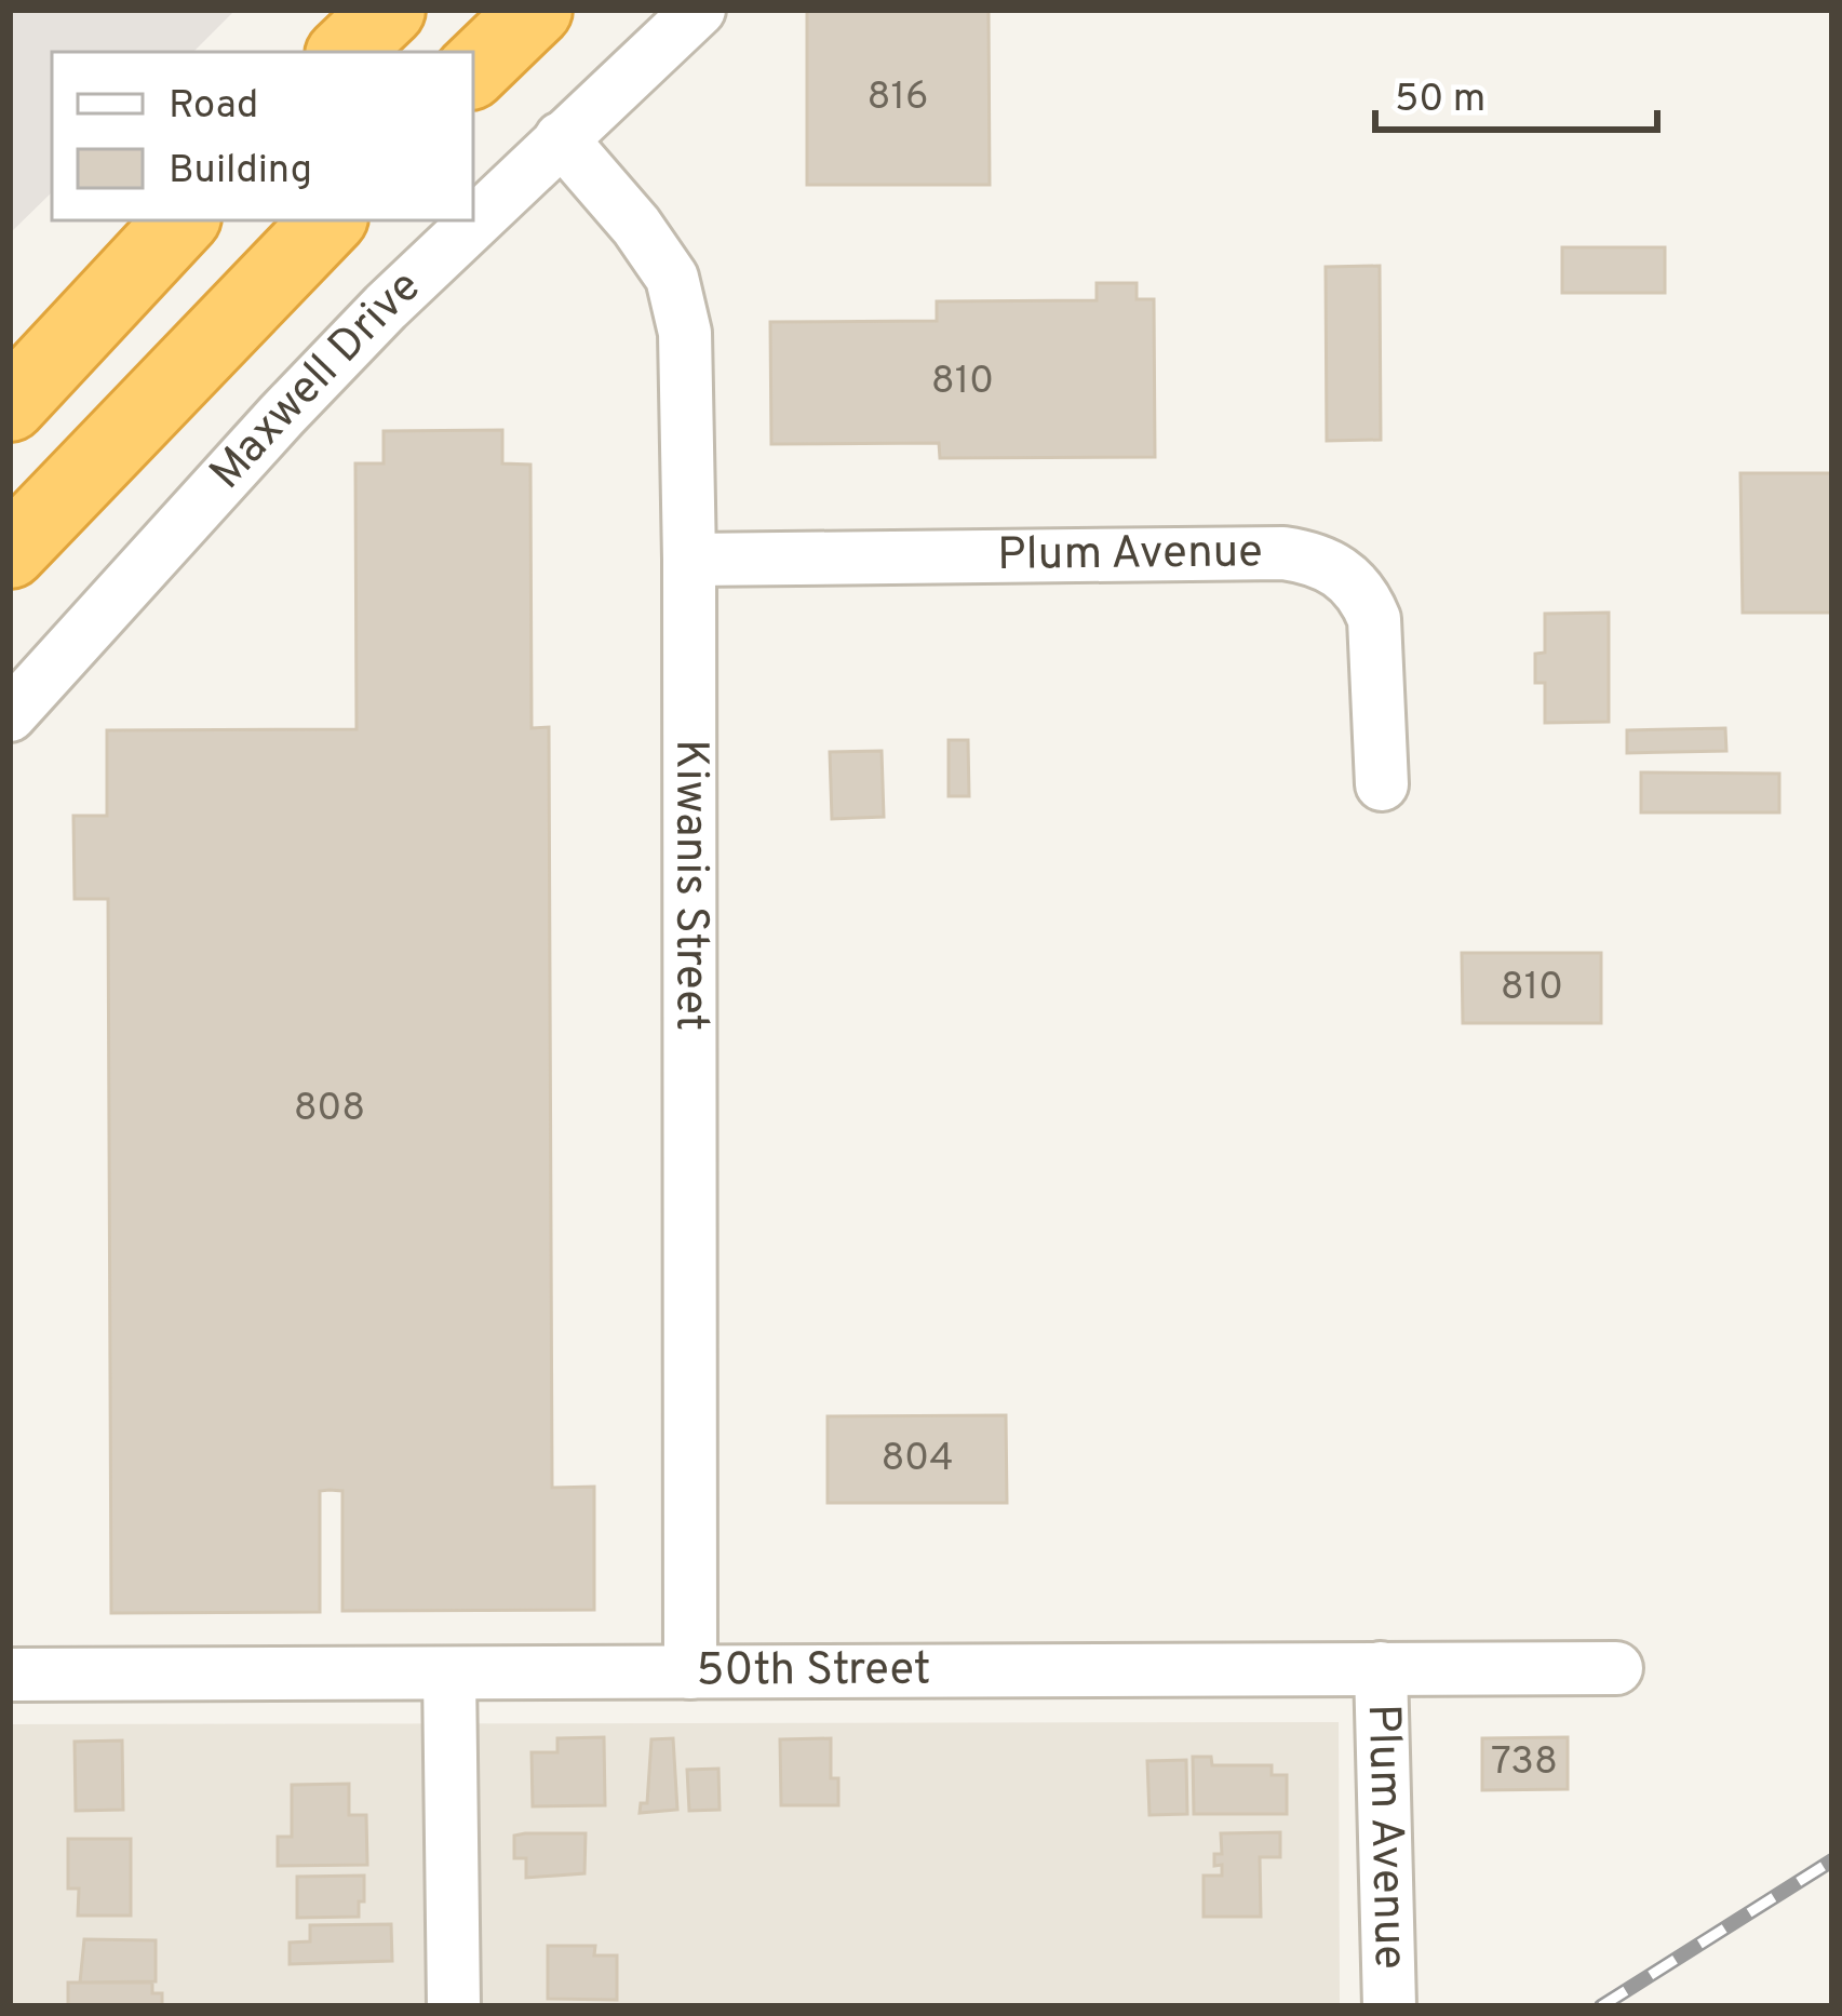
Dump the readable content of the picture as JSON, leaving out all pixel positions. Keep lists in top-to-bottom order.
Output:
{
  "streets": {
    "street": [
      "Maxwell Drive",
      "Plum Avenue",
      "Kiwanis Street",
      "50th Street"
    ]
  },
  "crossings": [
    ["Maxwell Drive", "Kiwanis Street"],
    ["Plum Avenue", "Kiwanis Street"],
    ["Plum Avenue", "50th Street"],
    ["Kiwanis Street", "50th Street"]
  ],
  "house_numbers": [
    "816",
    "810",
    "810",
    "808",
    "804",
    "738"
  ],
  "legend": ["Road", "Building"],
  "scale_bar": "50 m"
}
